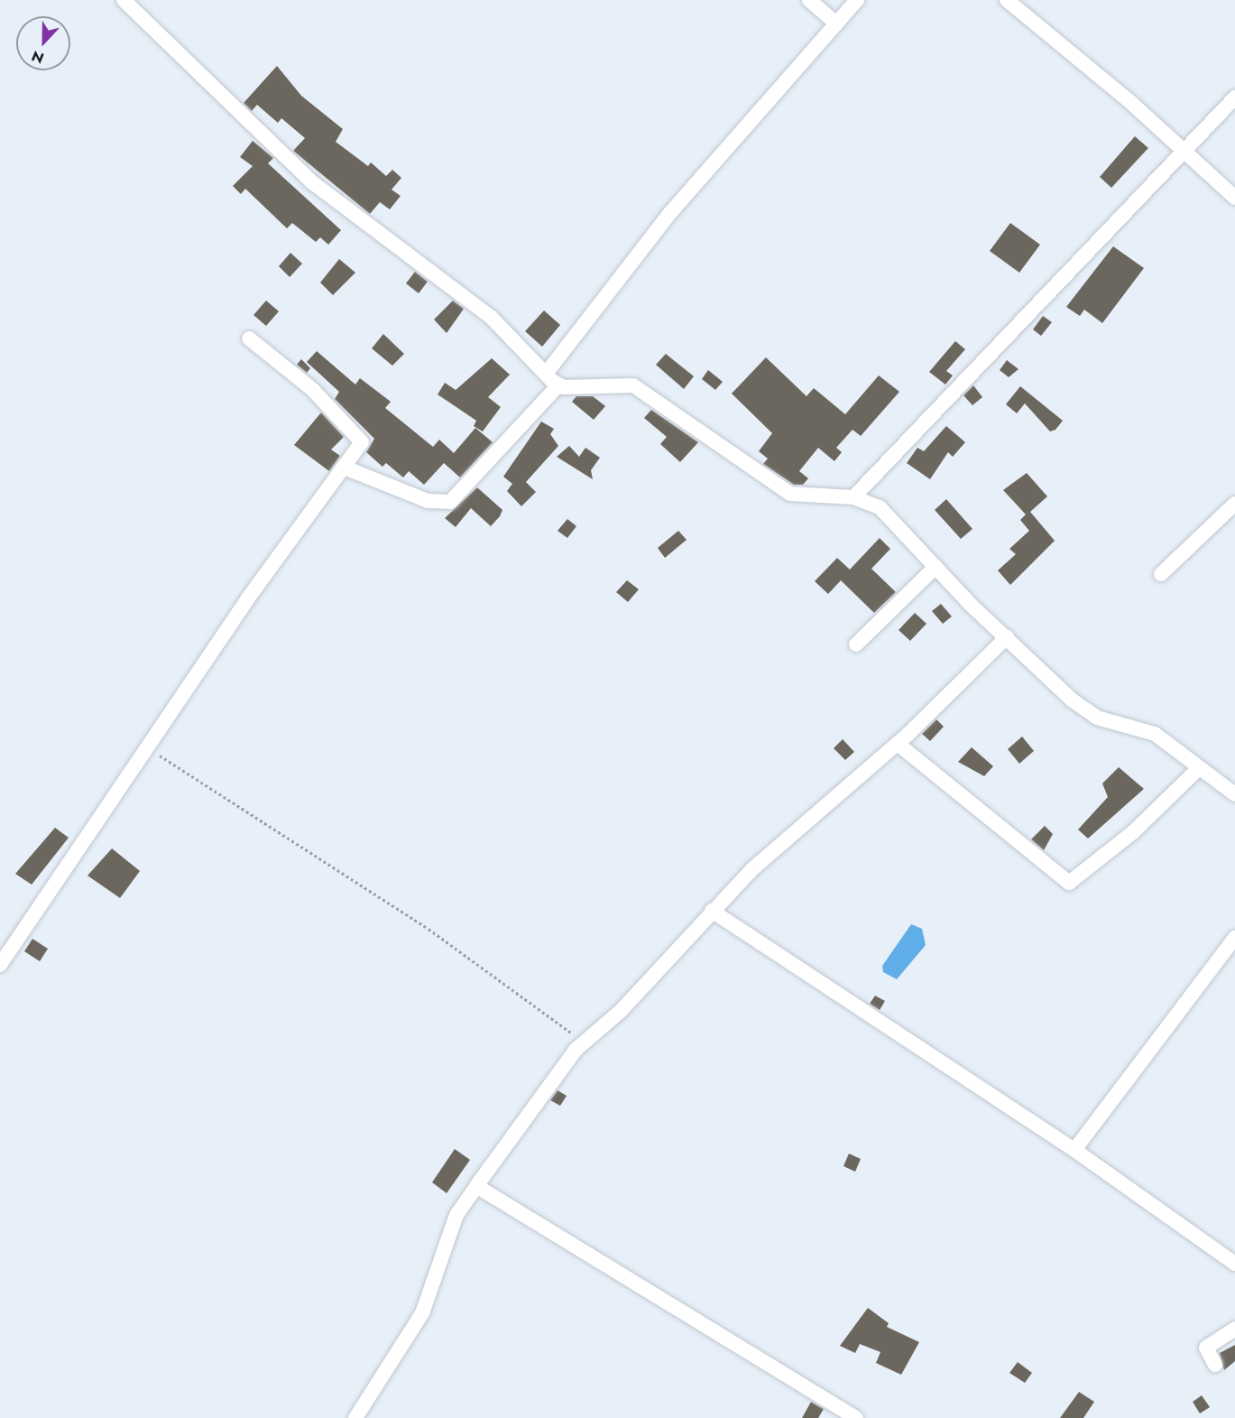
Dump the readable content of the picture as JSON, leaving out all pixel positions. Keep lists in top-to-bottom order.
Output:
{
  "north": "bottom"
}
